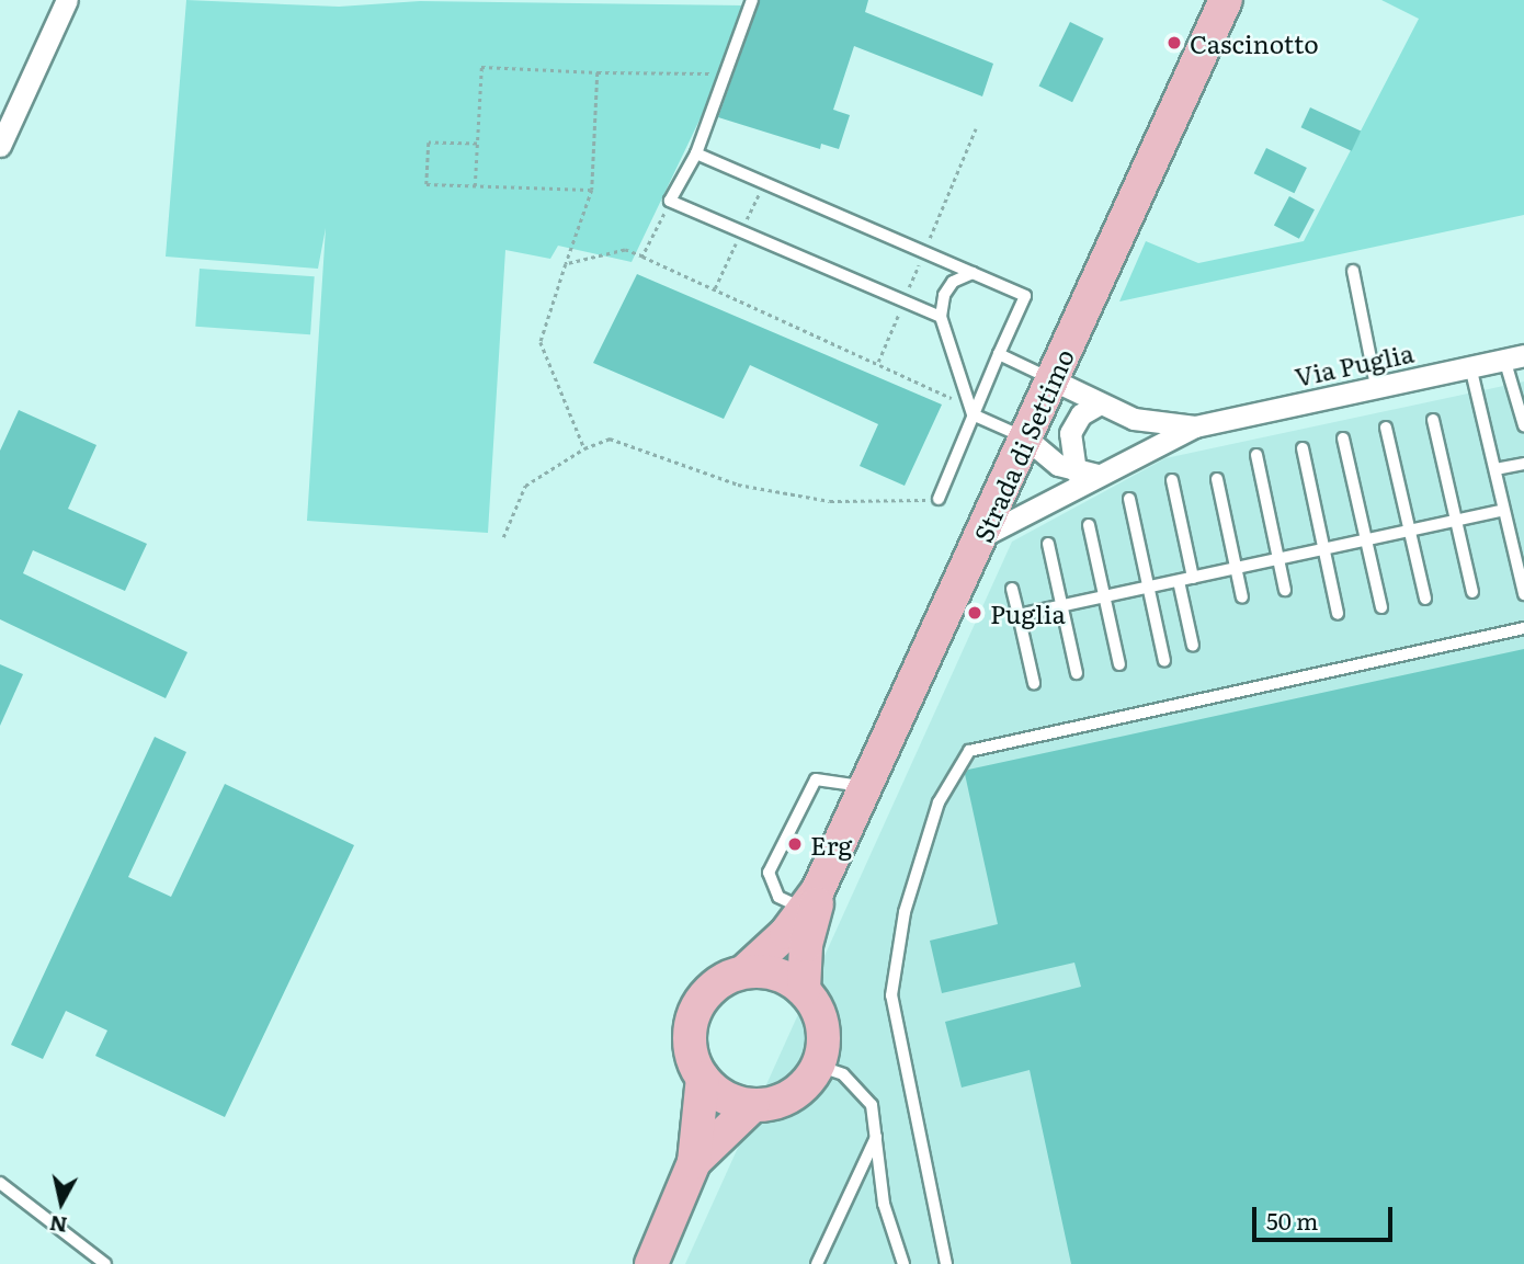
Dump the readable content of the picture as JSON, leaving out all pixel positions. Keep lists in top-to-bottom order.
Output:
{
  "streets": {
    "main road": ["Strada di Settimo"],
    "street": ["Via Puglia"]
  },
  "crossings": [
    ["Via Puglia", "Strada di Settimo"]
  ],
  "places": ["Cascinotto", "Puglia", "Erg"],
  "scale_bar": "50 m",
  "north": "bottom"
}
